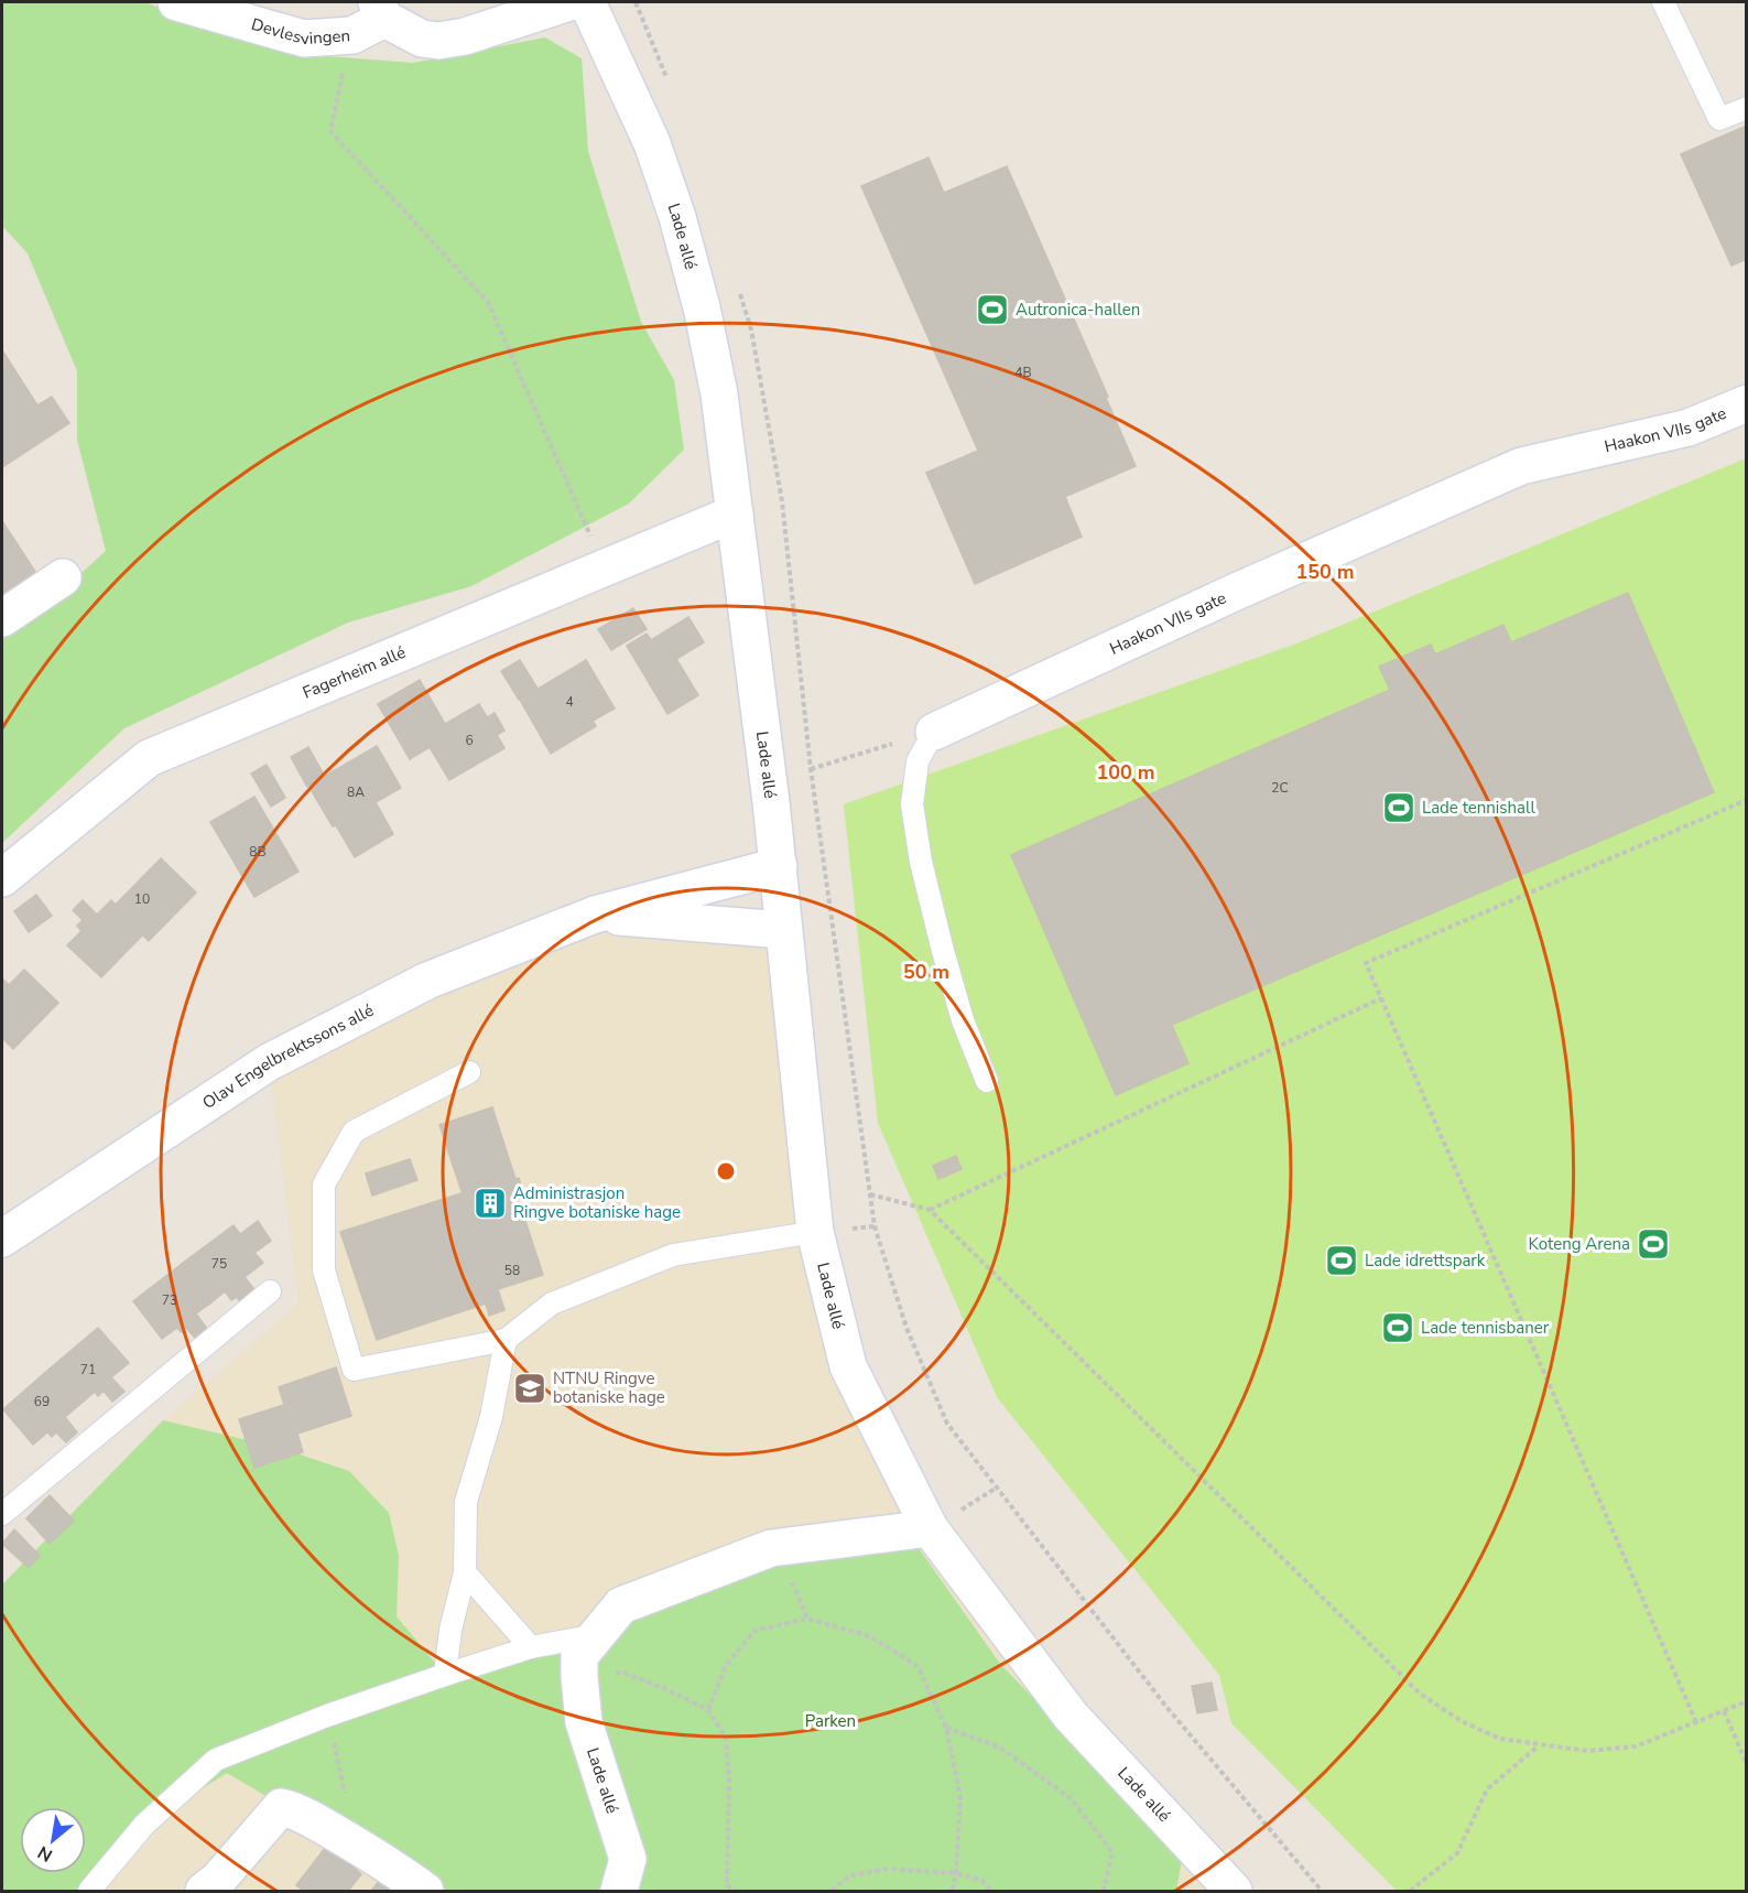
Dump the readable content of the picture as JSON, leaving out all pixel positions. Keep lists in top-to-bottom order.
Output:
{
  "streets": {
    "street": [
      "Devlesvingen",
      "Lade allé",
      "Haakon VIIs gate",
      "Fagerheim allé",
      "Olav Engelbrektssons allé"
    ]
  },
  "crossings": [
    ["Lade allé", "Fagerheim allé"],
    ["Lade allé", "Olav Engelbrektssons allé"]
  ],
  "parks": ["Parken"],
  "places": {
    "sports": [
      "Autronica-hallen",
      "Lade tennishall",
      "Koteng Arena",
      "Lade idrettspark",
      "Lade tennisbaner"
    ],
    "building": ["Administrasjon Ringve botaniske hage"],
    "school or university": ["NTNU Ringve botaniske hage"]
  },
  "house_numbers": [
    "4B",
    "4",
    "6",
    "2C",
    "8A",
    "8B",
    "10",
    "75",
    "58",
    "73",
    "71",
    "69"
  ],
  "north": "bottom left",
  "rings": ["150 m", "100 m", "50 m"]
}
